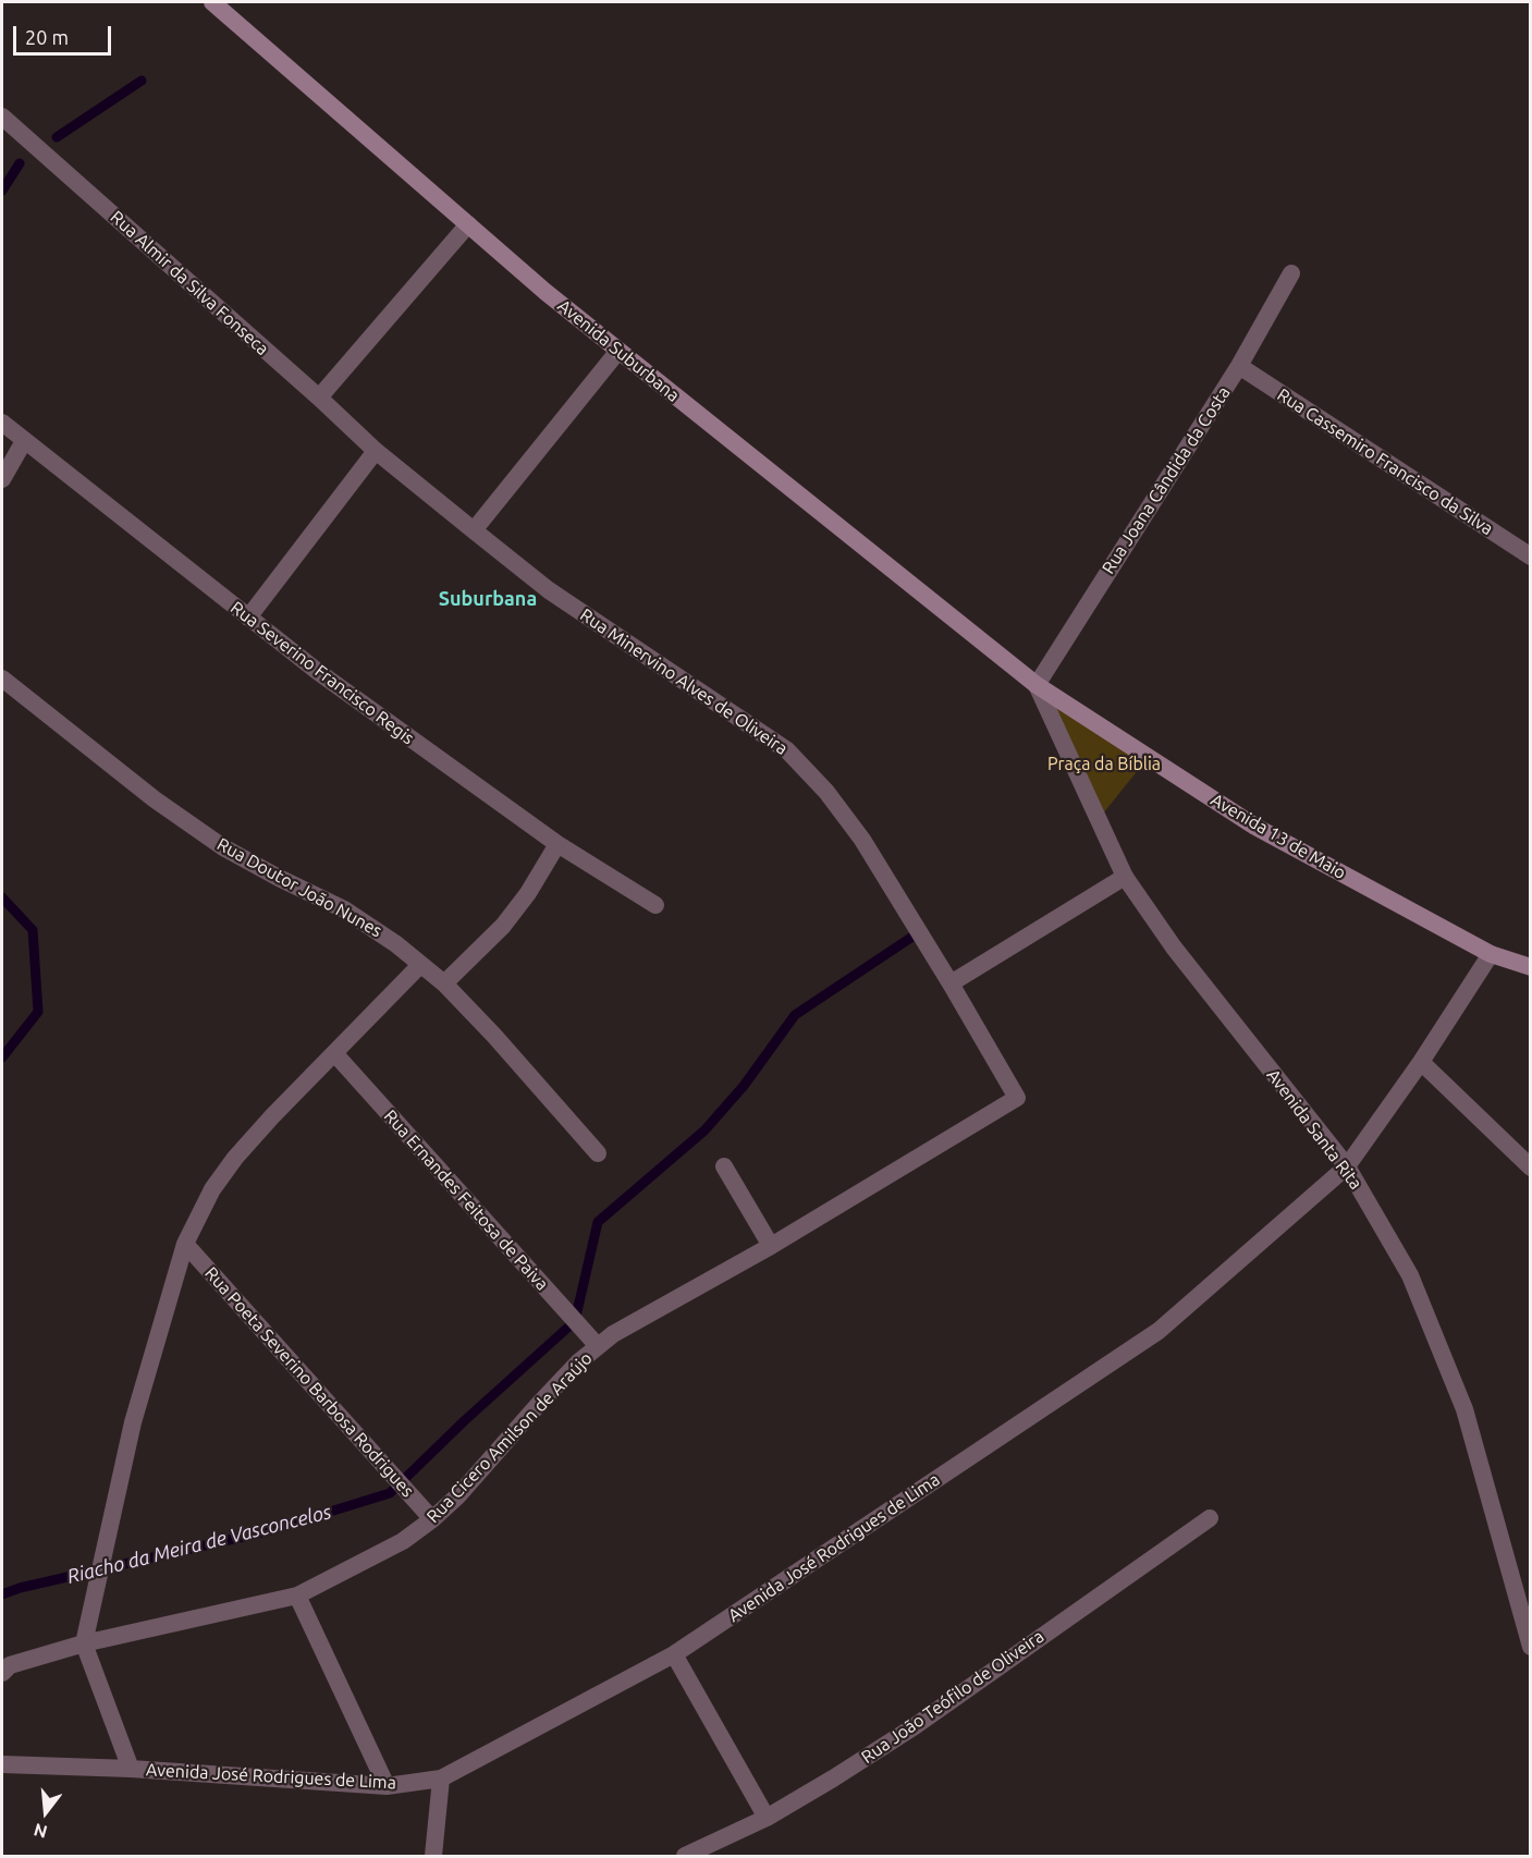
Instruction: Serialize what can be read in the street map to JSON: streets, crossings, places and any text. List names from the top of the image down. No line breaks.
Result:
{"streets":{"main road":["Avenida Suburbana","Avenida 13 de Maio"],"street":["Rua Almir da Silva Fonseca","Rua Cassemiro Francisco da Silva","Rua Joana Cândida da Costa","Rua Severino Francisco Regis","Rua Minervino Alves de Oliveira","Rua Doutor João Nunes","Avenida Santa Rita","Rua Ernandes Feitosa de Paiva","Rua Poeta Severino Barbosa Rodrigues","Rua Cicero Amilson de Araújo","Avenida José Rodrigues de Lima","Rua João Teófilo de Oliveira"]},"crossings":[["Rua Almir da Silva Fonseca","Rua Minervino Alves de Oliveira"],["Avenida Suburbana","Rua Joana Cândida da Costa"],["Avenida Suburbana","Avenida 13 de Maio"],["Avenida Suburbana","Avenida Santa Rita"],["Rua Cassemiro Francisco da Silva","Rua Joana Cândida da Costa"],["Rua Joana Cândida da Costa","Avenida 13 de Maio"],["Rua Joana Cândida da Costa","Avenida Santa Rita"],["Rua Minervino Alves de Oliveira","Rua Cicero Amilson de Araújo"],["Avenida 13 de Maio","Avenida Santa Rita"],["Avenida 13 de Maio","Avenida José Rodrigues de Lima"],["Avenida Santa Rita","Avenida José Rodrigues de Lima"],["Rua Ernandes Feitosa de Paiva","Rua Cicero Amilson de Araújo"],["Rua Poeta Severino Barbosa Rodrigues","Rua Cicero Amilson de Araújo"]],"districts":["Suburbana"],"water":["Riacho da Meira de Vasconcelos"],"parks":["Praça da Bíblia"],"scale_bar":"20 m","north":"bottom"}
